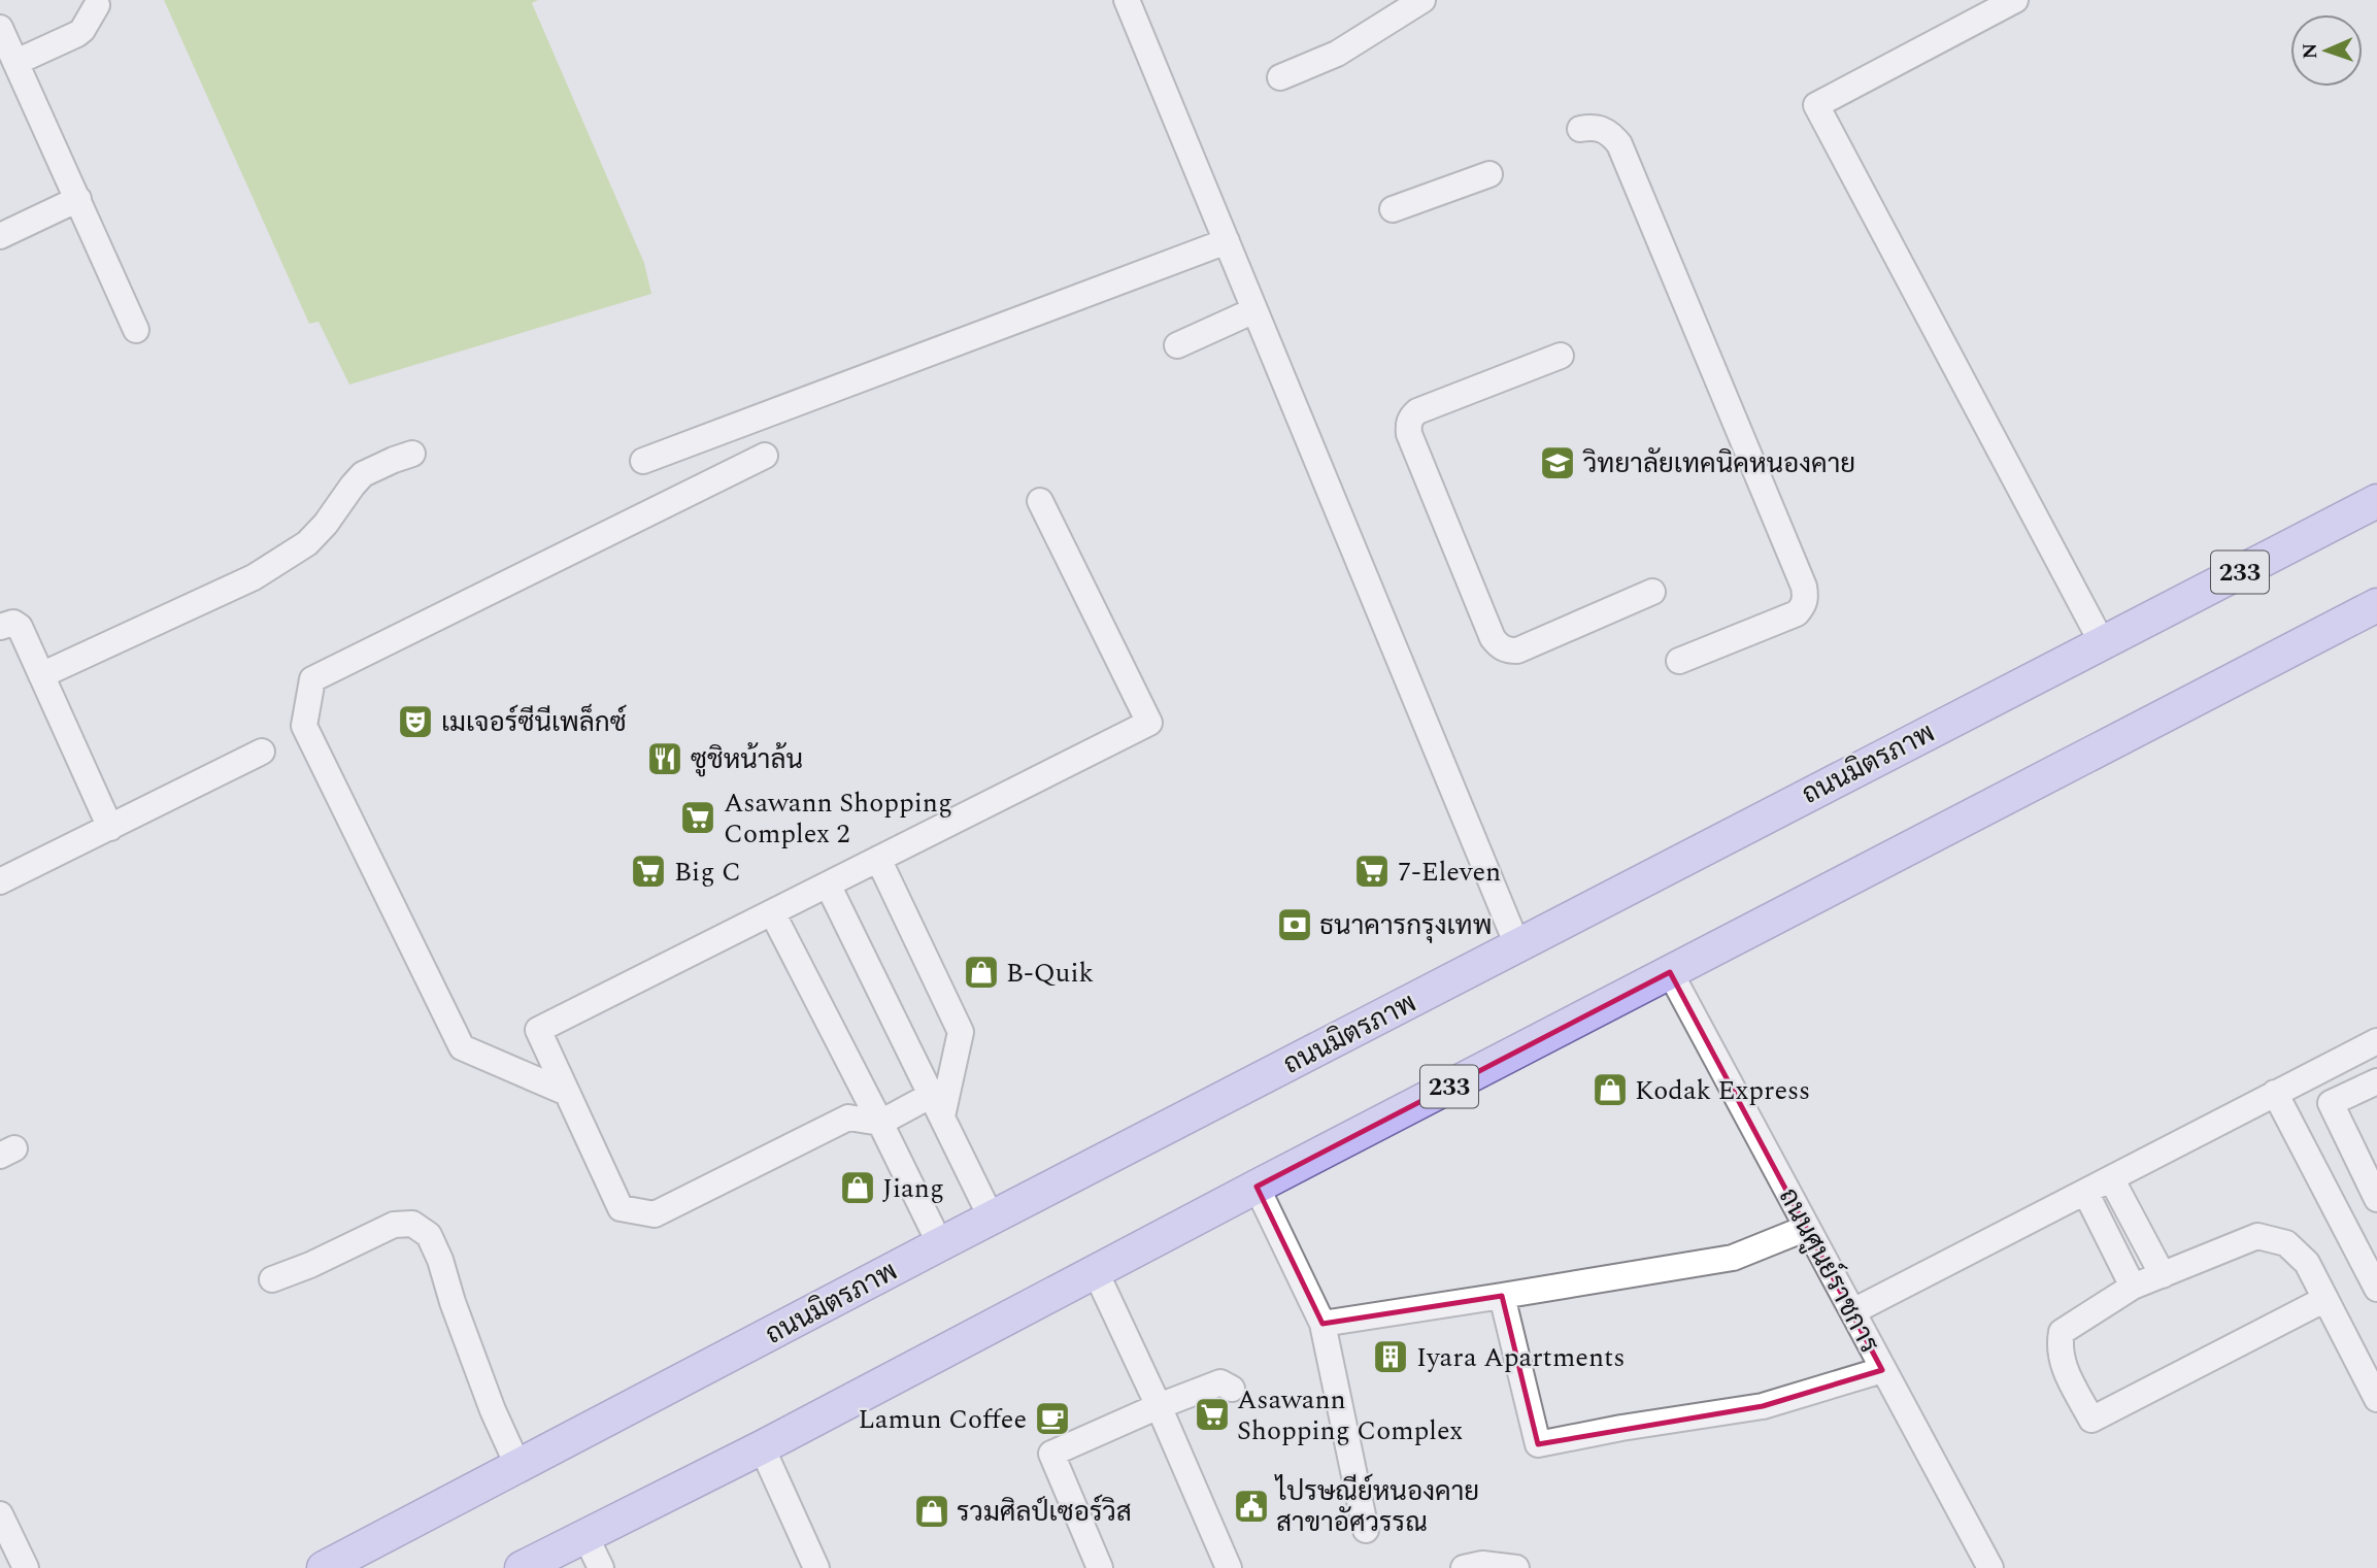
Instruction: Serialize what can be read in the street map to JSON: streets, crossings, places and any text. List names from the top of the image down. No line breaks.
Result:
{"streets":{"main road":["233","ถนนมิตรภาพ"],"street":["ถนนศูนย์ราชการ"]},"crossings":[["233","ถนนศูนย์ราชการ"]],"places":{"school or university":["วิทยาลัยเทคนิคหนองคาย"],"theatre":["เมเจอร์ซีนีเพล็กซ์"],"restaurant":["ซูชิหน้าล้น"],"supermarket":["Asawann Shopping Complex 2","Big C","7-Eleven","Asawann Shopping Complex"],"bank":["ธนาคารกรุงเทพ"],"shop":["B-Quik","Kodak Express","Jiang","รวมศิลป์เซอร์วิส"],"building":["Iyara Apartments"],"cafe":["Lamun Coffee"],"public building":["ไปรษณีย์หนองคาย สาขาอัศวรรณ"]},"north":"left"}
